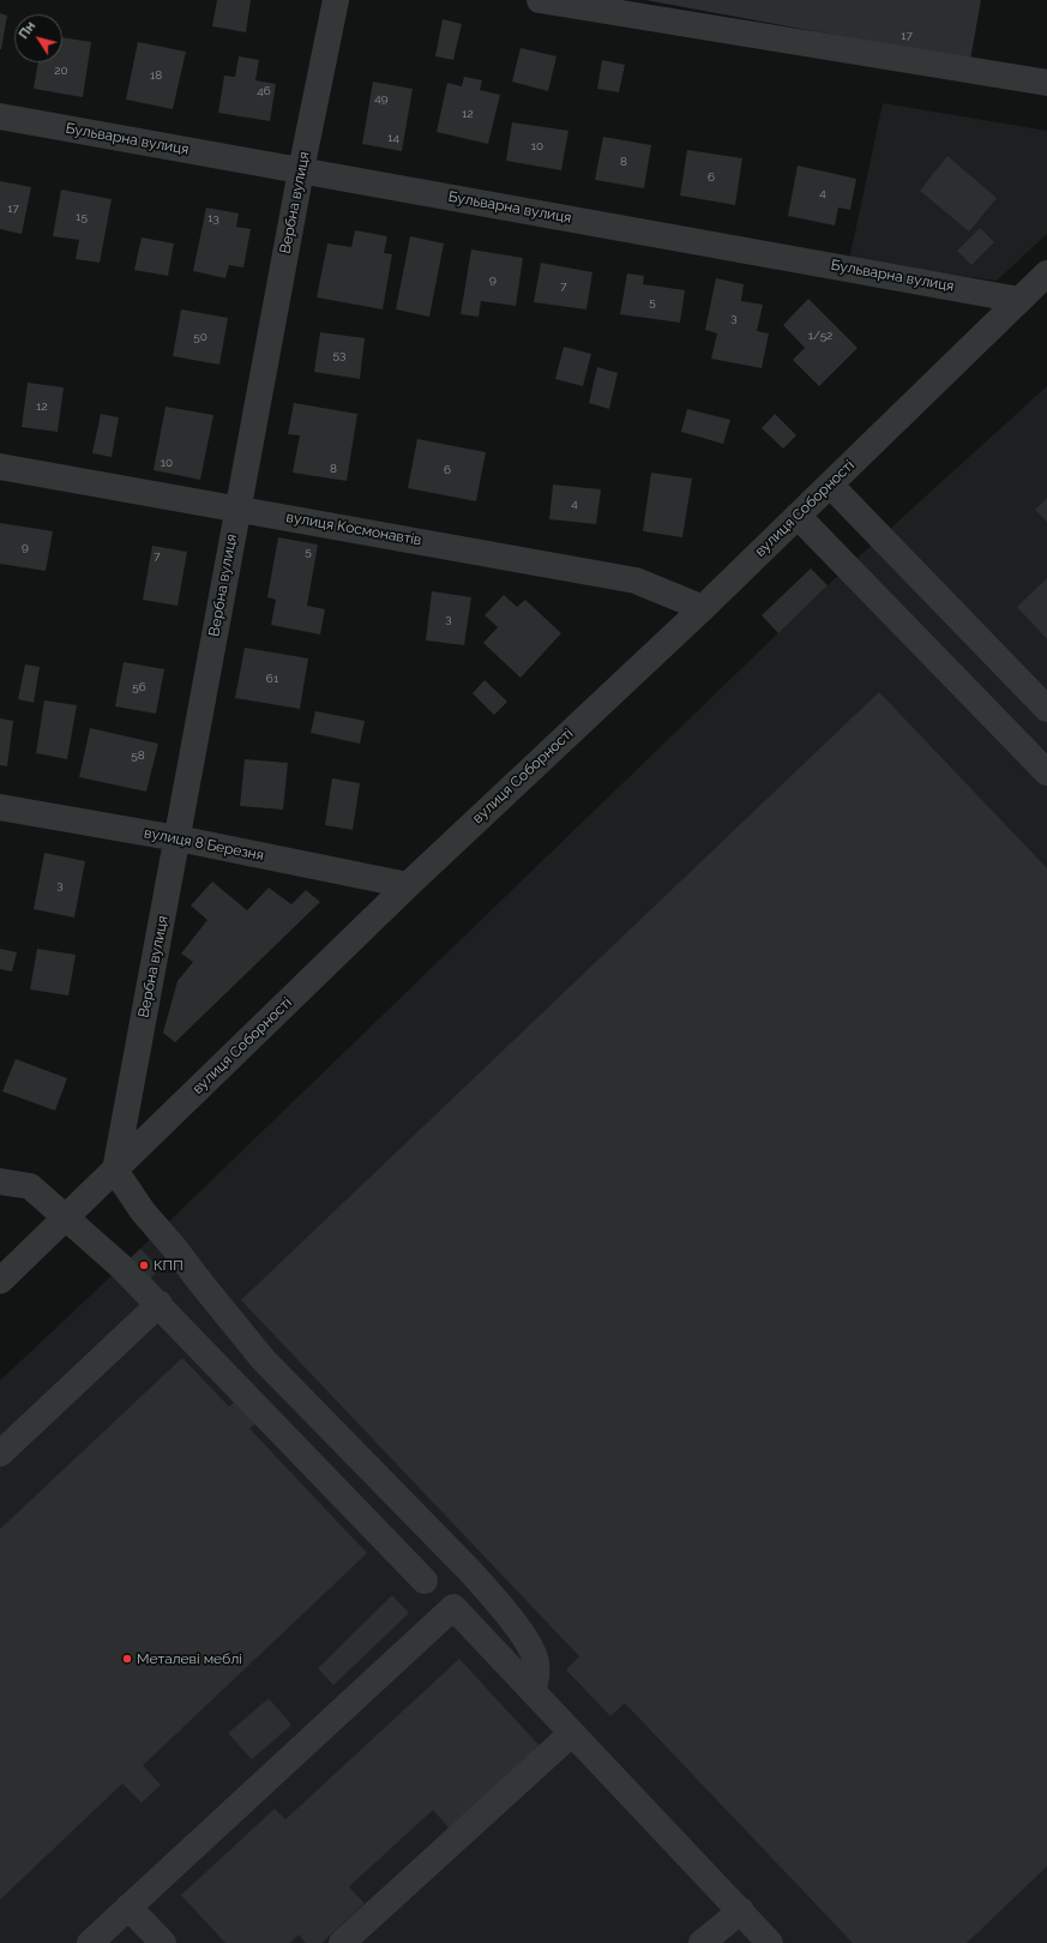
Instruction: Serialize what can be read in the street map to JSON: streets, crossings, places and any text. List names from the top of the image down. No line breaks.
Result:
{"streets":{"street":["Бульварна вулиця","Вербна вулиця","вулиця Соборності","вулиця Космонавтів","вулиця 8 Березня"]},"crossings":[["Бульварна вулиця","Вербна вулиця"],["Бульварна вулиця","вулиця Соборності"],["Вербна вулиця","вулиця Соборності"],["Вербна вулиця","вулиця Космонавтів"],["Вербна вулиця","вулиця 8 Березня"],["вулиця Соборності","вулиця Космонавтів"],["вулиця Соборності","вулиця 8 Березня"]],"places":["КПП","Металеві меблі"],"house_numbers":["17","20","18","46","49","12","14","10","8","6","4","17","15","13","9","7","5","3","1/52","50","53","12","10","8","6","4","9","5","7","3","61","56","58","3"],"north":"top left"}
